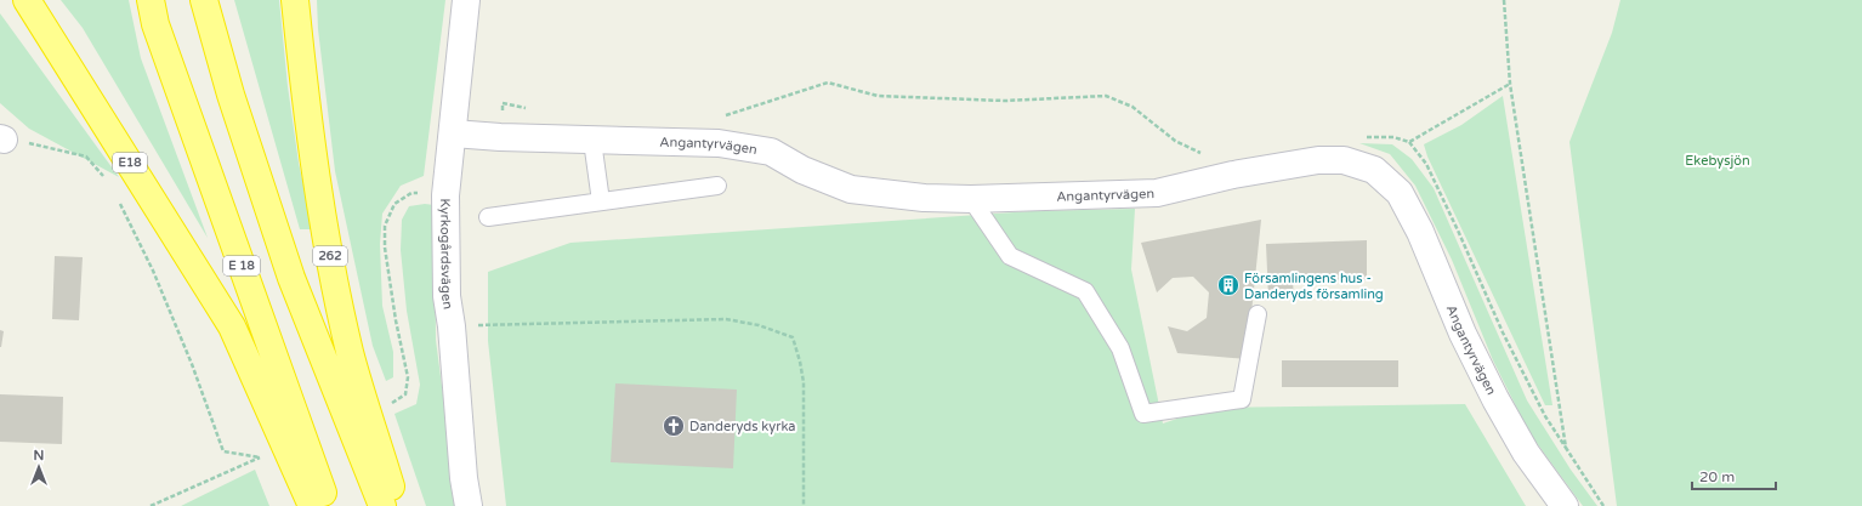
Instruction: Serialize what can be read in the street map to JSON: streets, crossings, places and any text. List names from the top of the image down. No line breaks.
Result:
{"streets":{"highway":["E18","262","E 18"],"street":["Angantyrvägen","Kyrkogårdsvägen"]},"crossings":[["Angantyrvägen","Kyrkogårdsvägen"]],"parks":["Ekebysjön"],"places":{"building":["Församlingens hus - Danderyds församling"],"church":["Danderyds kyrka"]},"scale_bar":"20 m","north":"top"}
